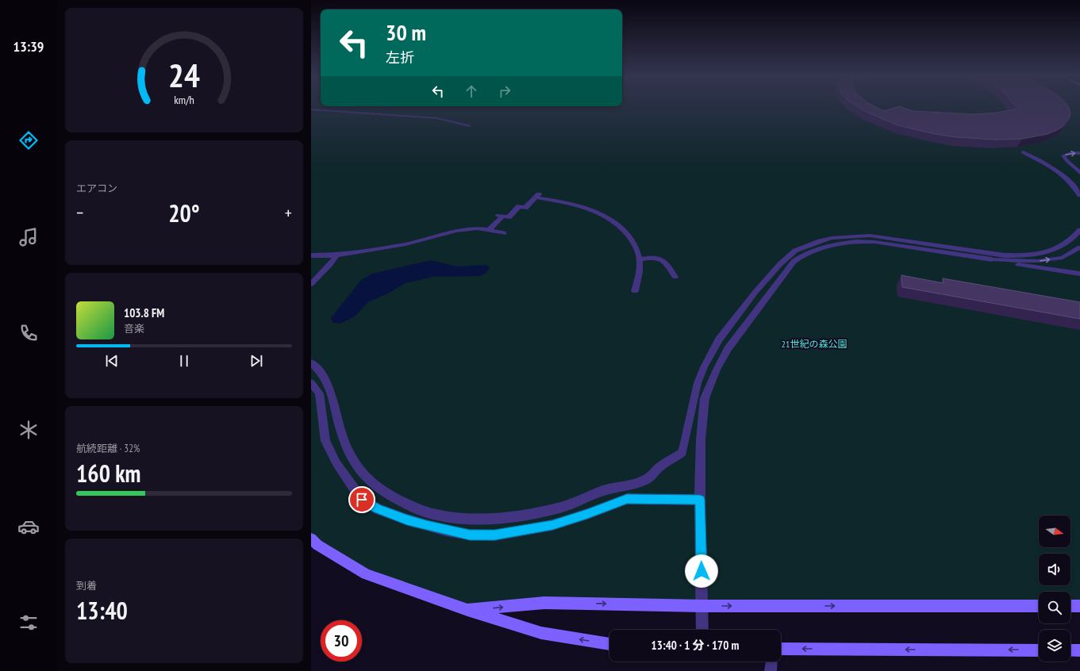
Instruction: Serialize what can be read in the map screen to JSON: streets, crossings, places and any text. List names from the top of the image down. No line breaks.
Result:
{"parks":["21世紀の森公園"],"north":"right","page":{"tabs":"13:39","turn":["30 m","左折"],"tile":["エアコン",["航続距離 · 32%","160 km"],["到着","13:40"]],"heat":["−","20°","+"],"song":["103.8 FM","音楽"],"limit":"30","trip":"13:40 · 1 分 · 170 m","gauge":["24","km/h"]}}
